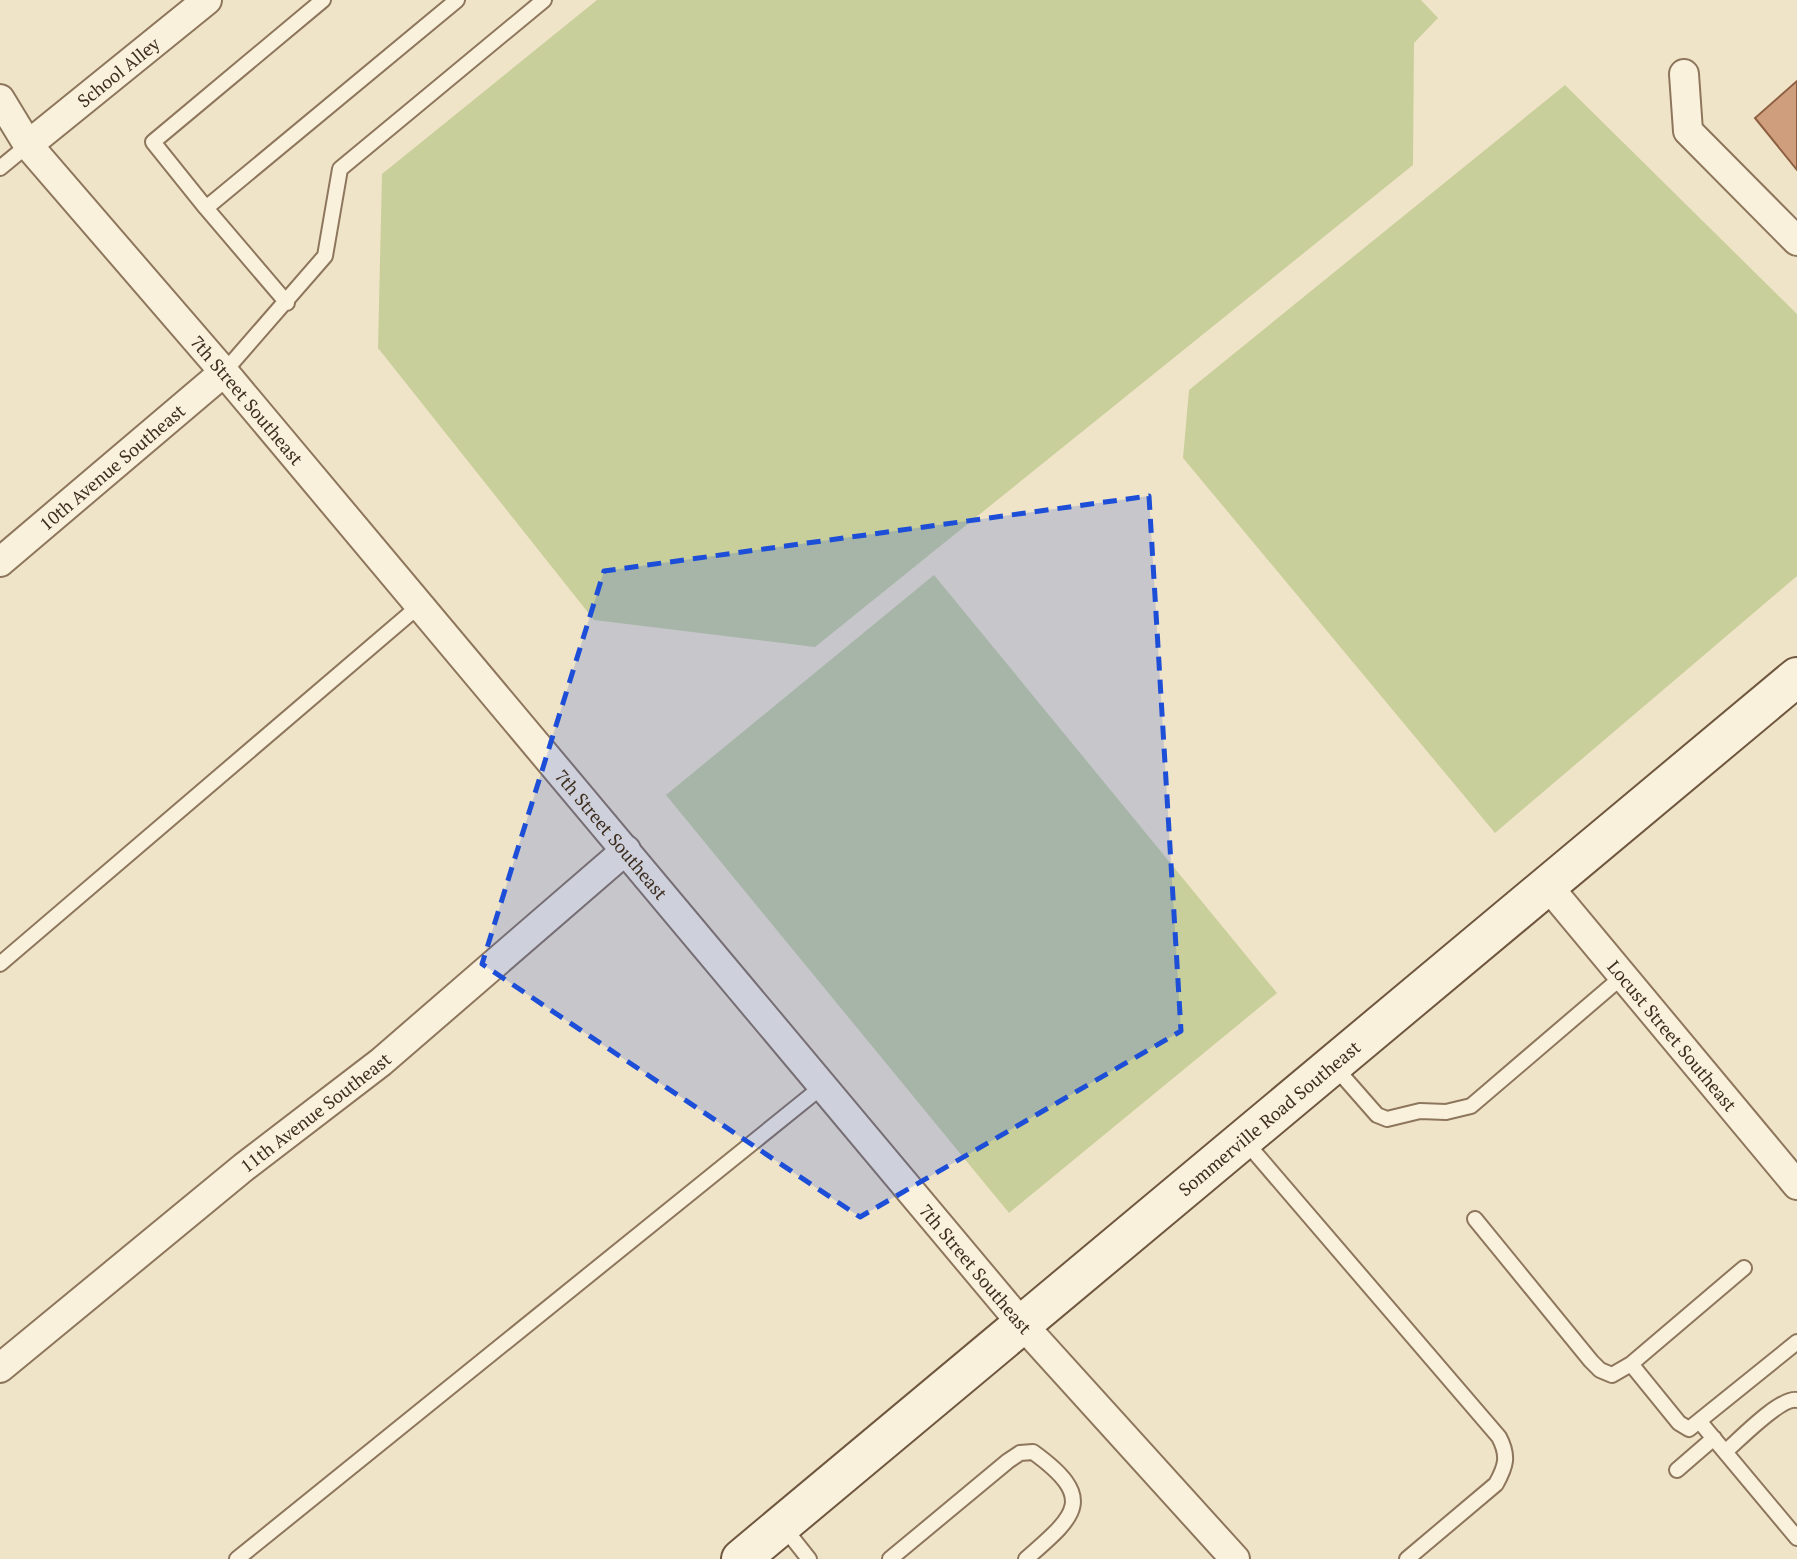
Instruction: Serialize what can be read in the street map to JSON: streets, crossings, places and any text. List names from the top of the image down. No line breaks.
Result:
{"streets":{"street":["School Alley","7th Street Southeast","10th Avenue Southeast","Locust Street Southeast","11th Avenue Southeast","Sommerville Road Southeast"]},"crossings":[["School Alley","7th Street Southeast"],["7th Street Southeast","10th Avenue Southeast"],["7th Street Southeast","11th Avenue Southeast"],["7th Street Southeast","Sommerville Road Southeast"],["Locust Street Southeast","Sommerville Road Southeast"]]}
